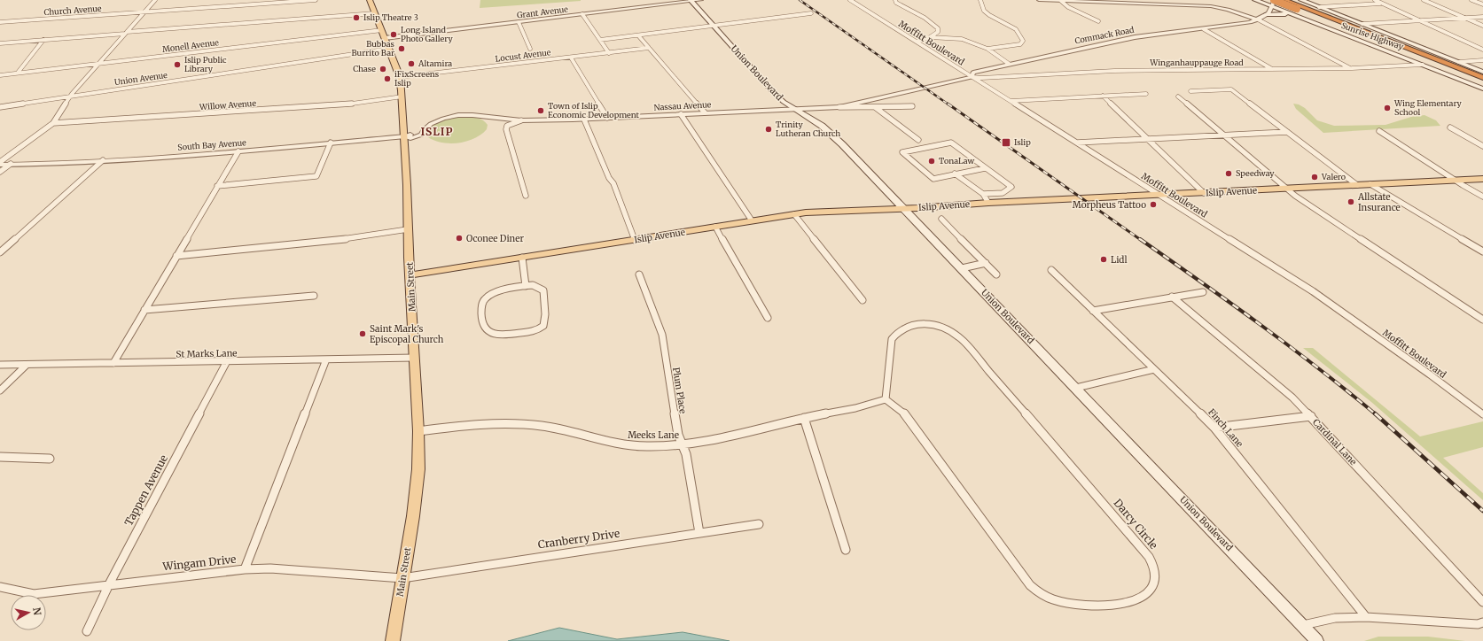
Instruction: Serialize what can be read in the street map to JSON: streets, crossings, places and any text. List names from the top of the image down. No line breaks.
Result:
{"streets":{"highway":["Sunrise Highway"],"main road":["Union Boulevard","Islip Avenue","Main Street"],"street":["Church Avenue","Grant Avenue","Commack Road","Moffitt Boulevard","Monell Avenue","Locust Avenue","Winganhauppauge Road","Union Avenue","Willow Avenue","Nassau Avenue","South Bay Avenue","St Marks Lane","Plum Place","Finch Lane","Meeks Lane","Cardinal Lane","Tappen Avenue","Darcy Circle","Cranberry Drive","Wingam Drive"]},"crossings":[["Grant Avenue","Union Boulevard"],["Grant Avenue","Main Street"],["Commack Road","Sunrise Highway"],["Commack Road","Moffitt Boulevard"],["Commack Road","Winganhauppauge Road"],["Commack Road","Nassau Avenue"],["Sunrise Highway","Winganhauppauge Road"],["Moffitt Boulevard","Winganhauppauge Road"],["Moffitt Boulevard","Islip Avenue"],["Monell Avenue","Main Street"],["Locust Avenue","Main Street"],["Union Boulevard","Nassau Avenue"],["Union Boulevard","Islip Avenue"],["Union Avenue","Main Street"],["Willow Avenue","Main Street"],["Nassau Avenue","South Bay Avenue"],["Nassau Avenue","Main Street"],["South Bay Avenue","Main Street"],["Islip Avenue","Main Street"],["Main Street","St Marks Lane"],["Main Street","Meeks Lane"],["Main Street","Cranberry Drive"],["Main Street","Wingam Drive"],["St Marks Lane","Tappen Avenue"],["Plum Place","Meeks Lane"],["Plum Place","Cranberry Drive"],["Meeks Lane","Darcy Circle"],["Tappen Avenue","Wingam Drive"],["Cranberry Drive","Wingam Drive"]],"districts":["ISLIP"],"places":{"other":["Islip Theatre 3","Long Island Photo Gallery","Bubbas Burrito Bar","Altamira","Islip Public Library","Chase","iFixScreens Islip","Wing Elementary School","Town of Islip Economic Development","Trinity Lutheran Church","TonaLaw","Speedway","Valero","Allstate Insurance","Morpheus Tattoo","Oconee Diner","Lidl","Saint Mark's Episcopal Church"],"transit":["Islip"]},"north":"right"}
